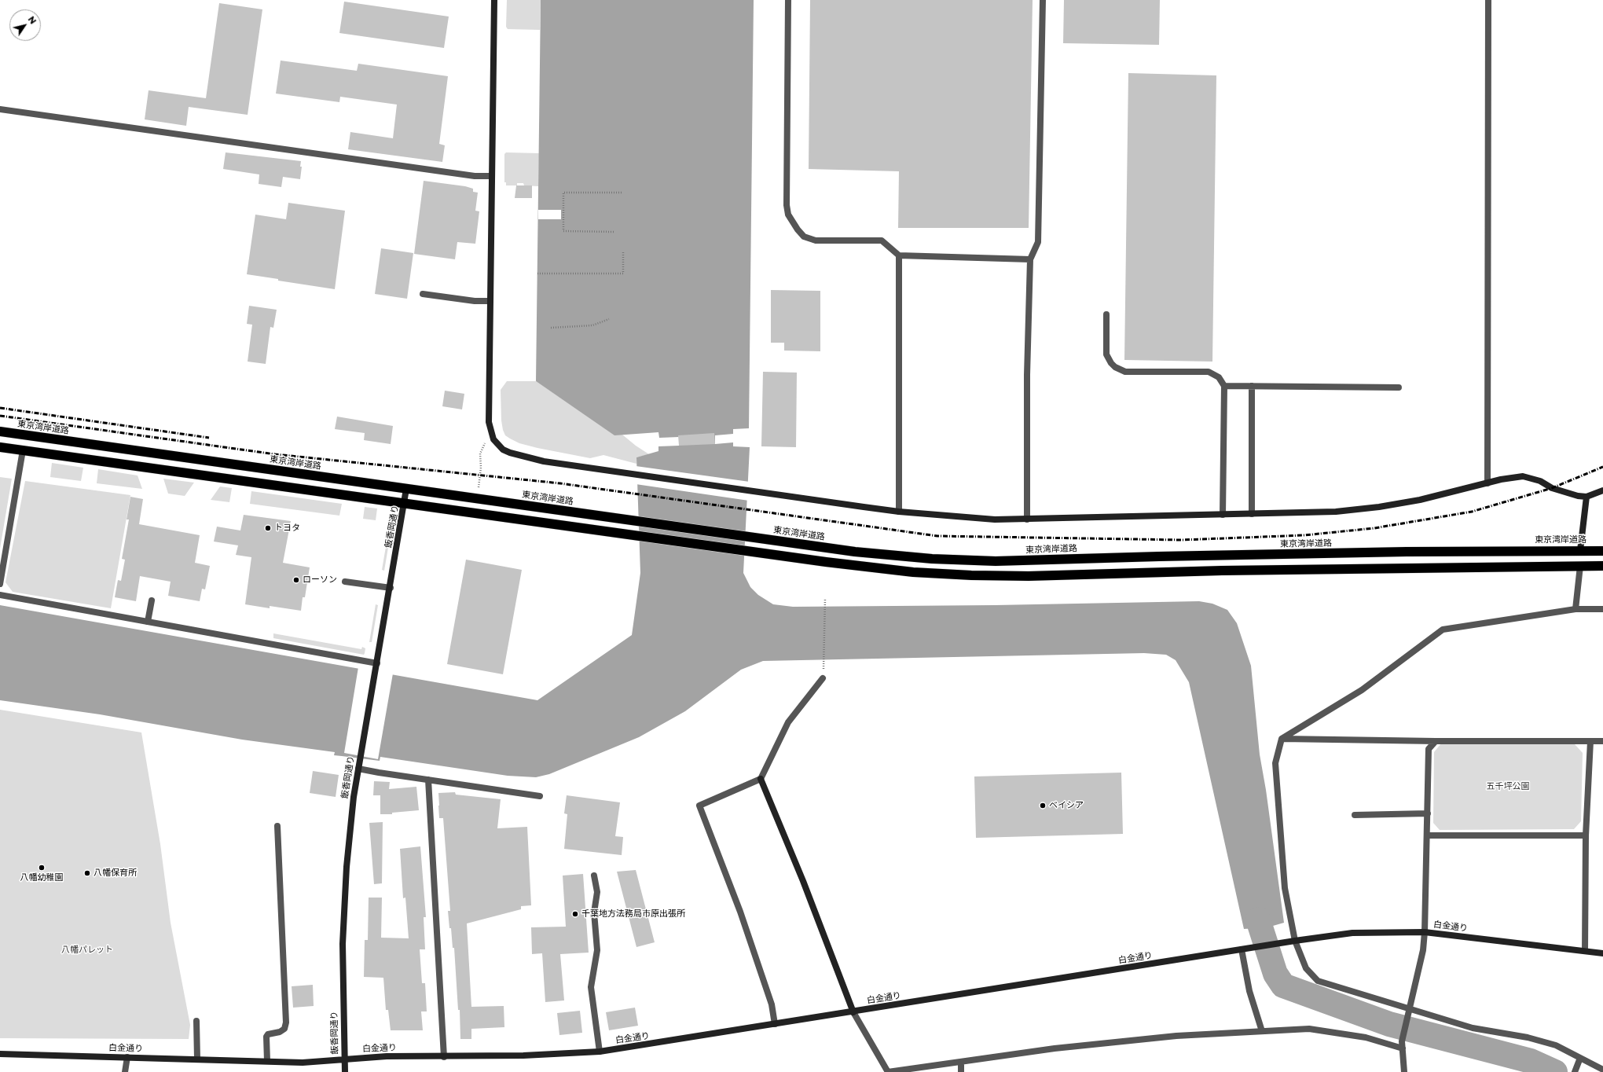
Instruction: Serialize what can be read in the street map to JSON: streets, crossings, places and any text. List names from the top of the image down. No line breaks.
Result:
{"streets":{"highway":["東京湾岸道路"],"street":["飯香岡通り","白金通り"]},"crossings":[["東京湾岸道路","飯香岡通り"],["飯香岡通り","白金通り"]],"parks":["五千坪公園","八幡パレット"],"places":["トヨタ","ローソン","ベイシア","八幡幼稚園","八幡保育所","千葉地方法務局市原出張所"],"north":"top right"}
